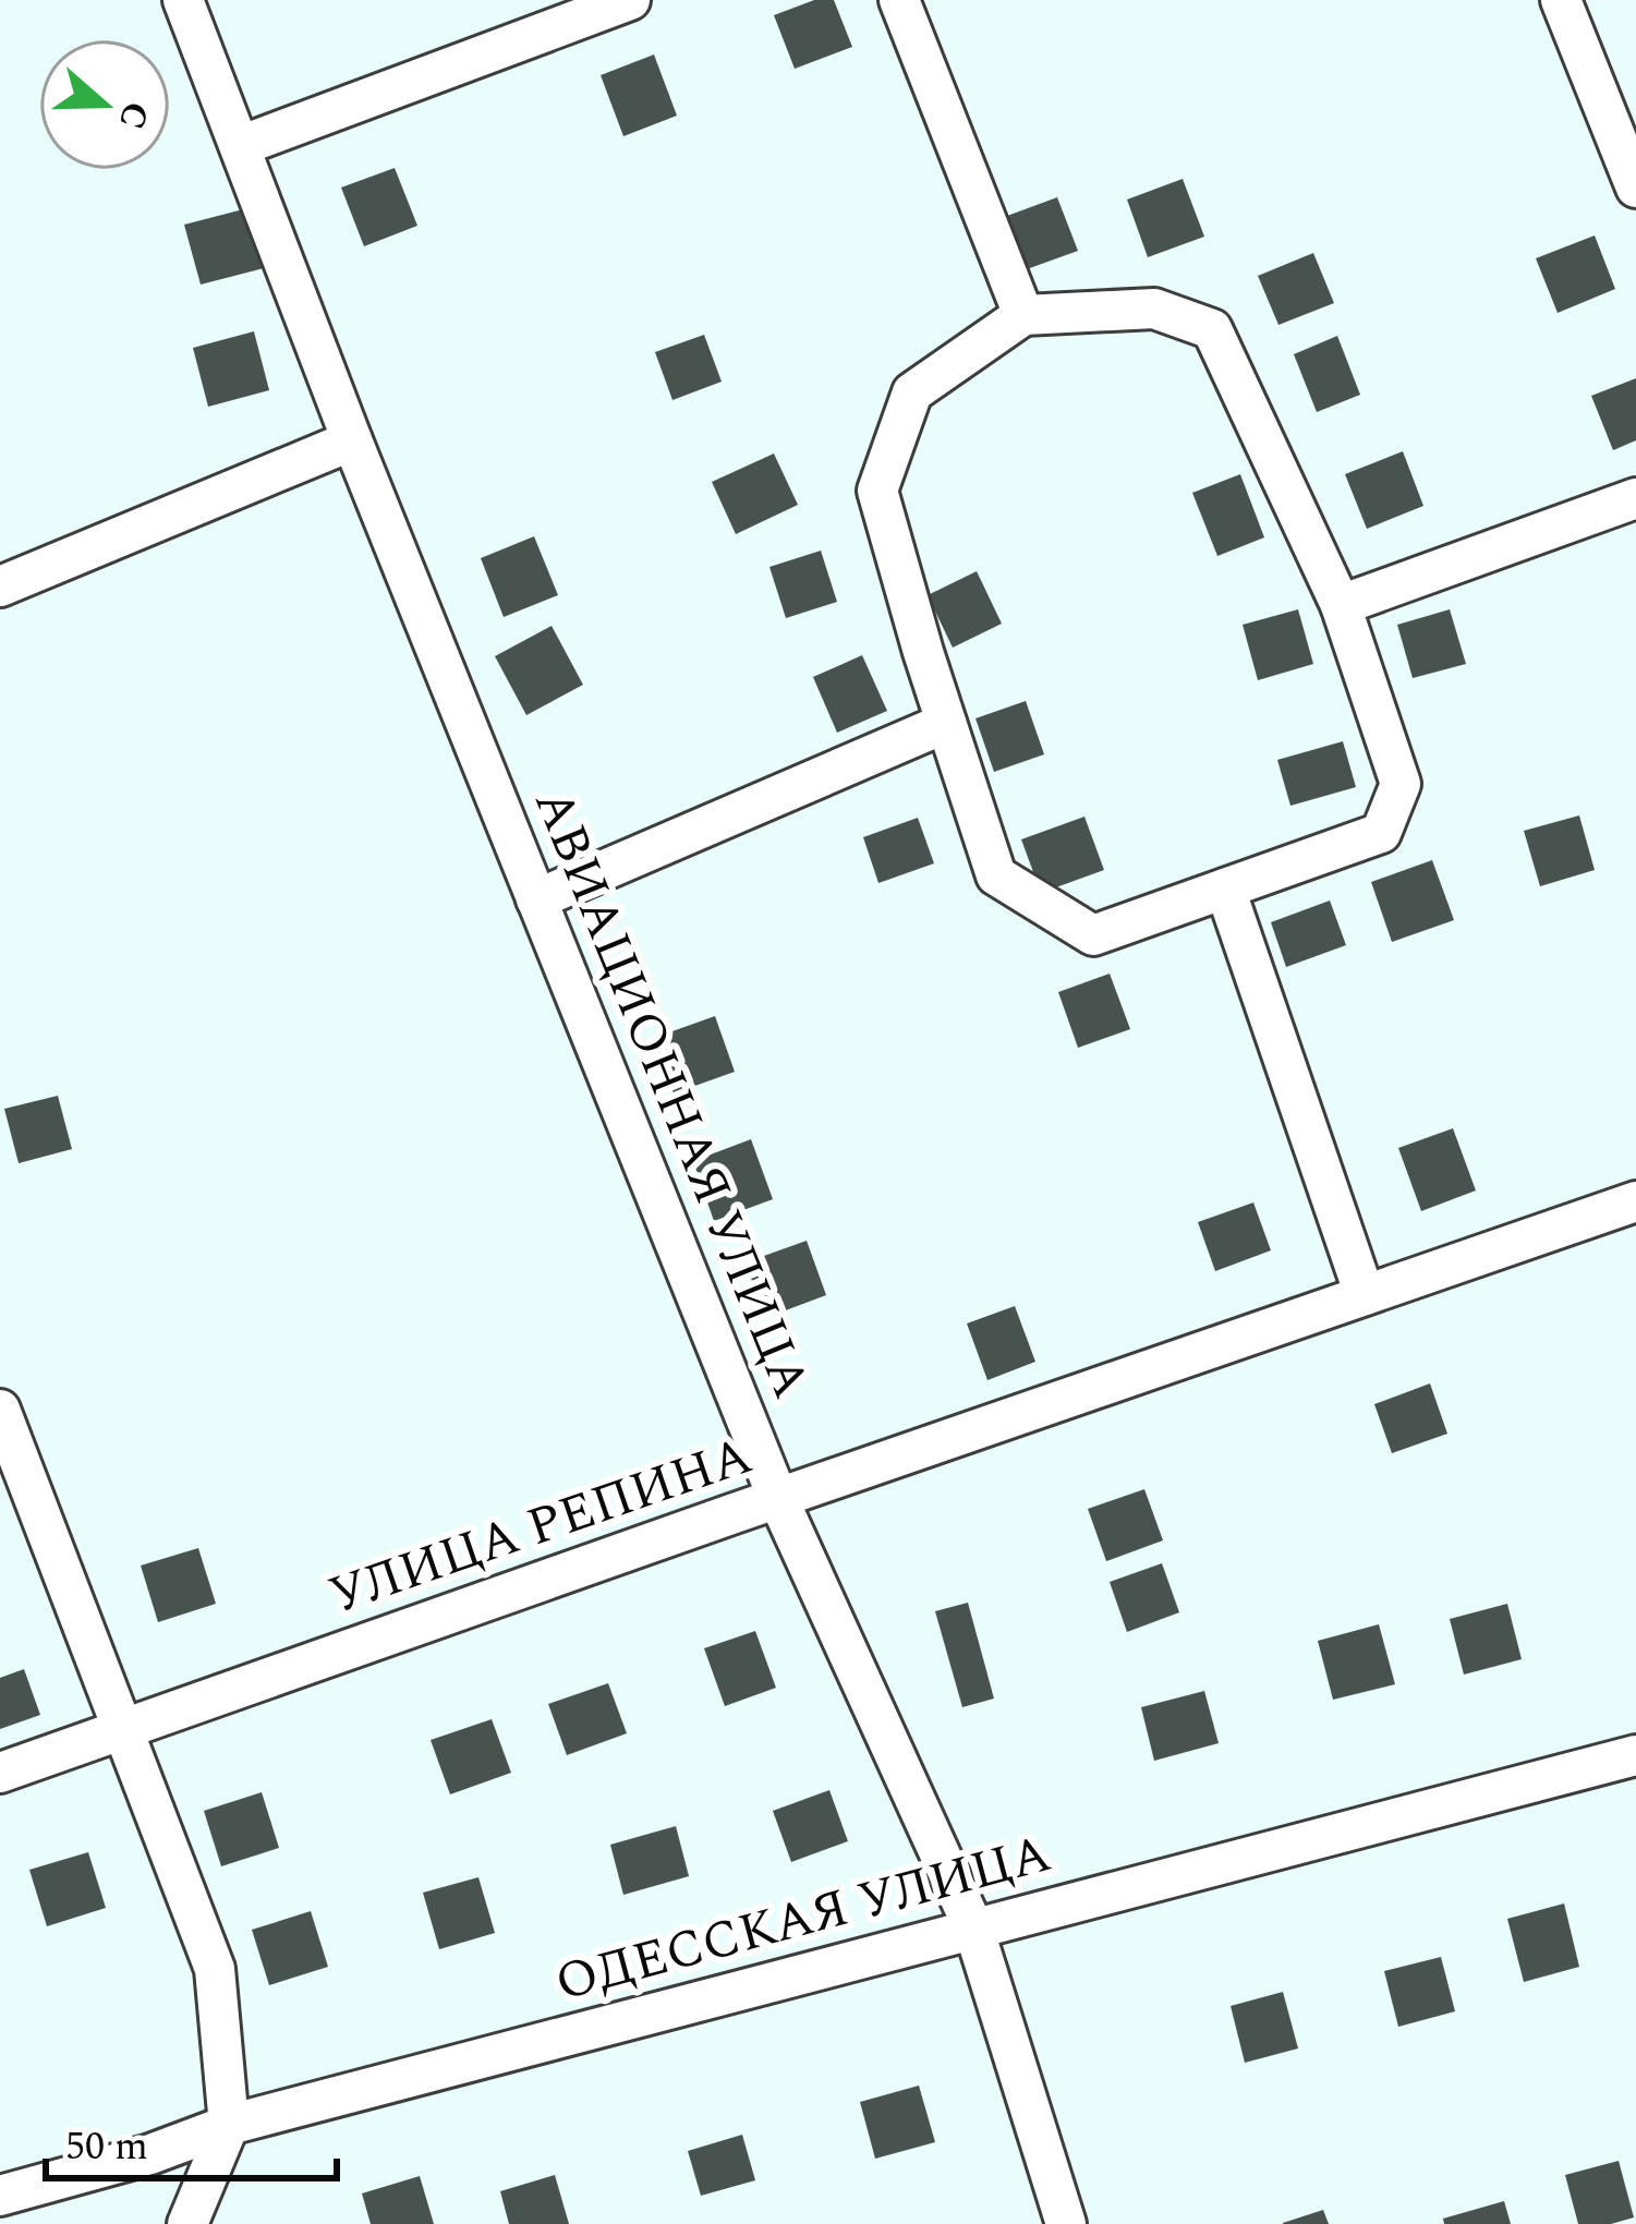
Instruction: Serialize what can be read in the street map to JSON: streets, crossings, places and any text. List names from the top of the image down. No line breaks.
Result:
{"streets":{"street":["АВИАЦИОННАЯ УЛИЦА","УЛИЦА РЕПИНА","ОДЕССКАЯ УЛИЦА"]},"crossings":[["АВИАЦИОННАЯ УЛИЦА","УЛИЦА РЕПИНА"],["АВИАЦИОННАЯ УЛИЦА","ОДЕССКАЯ УЛИЦА"]],"scale_bar":"50 m","north":"right"}
